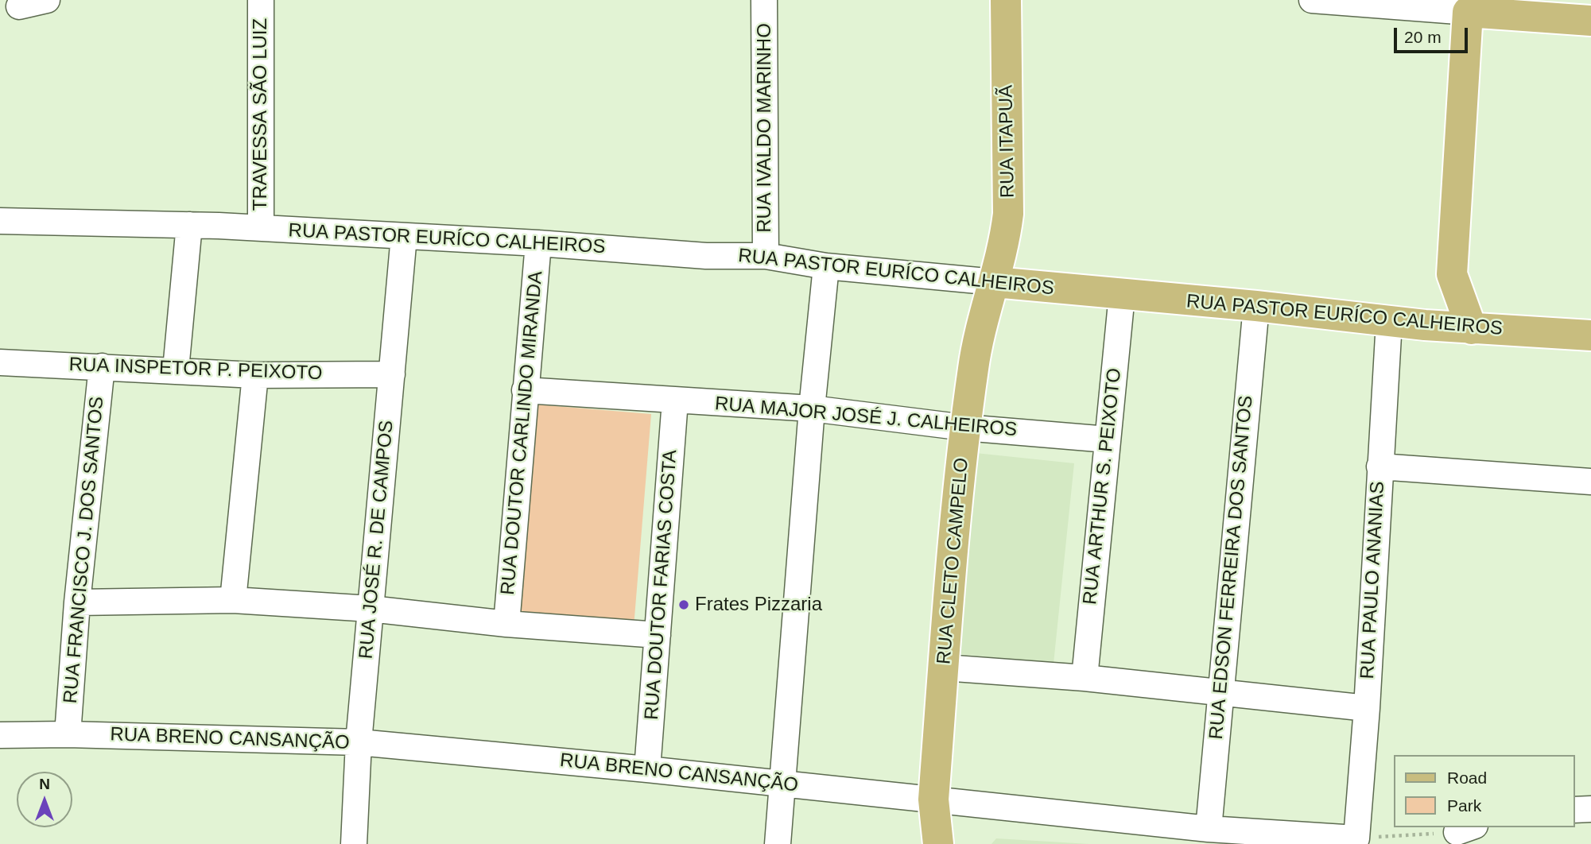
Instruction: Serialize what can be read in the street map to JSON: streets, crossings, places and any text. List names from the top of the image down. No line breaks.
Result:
{"streets":{"main road":["RUA ITAPUÃ","RUA PASTOR EURÍCO CALHEIROS","RUA CLETO CAMPELO"],"street":["TRAVESSA SÃO LUIZ","RUA IVALDO MARINHO","RUA INSPETOR P. PEIXOTO","RUA MAJOR JOSÉ J. CALHEIROS","RUA DOUTOR CARLINDO MIRANDA","RUA ARTHUR S. PEIXOTO","RUA JOSÉ R. DE CAMPOS","RUA FRANCISCO J. DOS SANTOS","RUA EDSON FERREIRA DOS SANTOS","RUA PAULO ANANIAS","RUA DOUTOR FARIAS COSTA","RUA BRENO CANSANÇÃO"]},"crossings":[["TRAVESSA SÃO LUIZ","RUA PASTOR EURÍCO CALHEIROS"],["RUA IVALDO MARINHO","RUA PASTOR EURÍCO CALHEIROS"],["RUA ITAPUÃ","RUA PASTOR EURÍCO CALHEIROS"],["RUA ITAPUÃ","RUA CLETO CAMPELO"],["RUA PASTOR EURÍCO CALHEIROS","RUA DOUTOR CARLINDO MIRANDA"],["RUA PASTOR EURÍCO CALHEIROS","RUA ARTHUR S. PEIXOTO"],["RUA PASTOR EURÍCO CALHEIROS","RUA JOSÉ R. DE CAMPOS"],["RUA PASTOR EURÍCO CALHEIROS","RUA CLETO CAMPELO"],["RUA PASTOR EURÍCO CALHEIROS","RUA EDSON FERREIRA DOS SANTOS"],["RUA PASTOR EURÍCO CALHEIROS","RUA PAULO ANANIAS"],["RUA INSPETOR P. PEIXOTO","RUA JOSÉ R. DE CAMPOS"],["RUA INSPETOR P. PEIXOTO","RUA FRANCISCO J. DOS SANTOS"],["RUA MAJOR JOSÉ J. CALHEIROS","RUA DOUTOR CARLINDO MIRANDA"],["RUA MAJOR JOSÉ J. CALHEIROS","RUA ARTHUR S. PEIXOTO"],["RUA MAJOR JOSÉ J. CALHEIROS","RUA CLETO CAMPELO"],["RUA MAJOR JOSÉ J. CALHEIROS","RUA DOUTOR FARIAS COSTA"],["RUA JOSÉ R. DE CAMPOS","RUA BRENO CANSANÇÃO"],["RUA FRANCISCO J. DOS SANTOS","RUA BRENO CANSANÇÃO"],["RUA CLETO CAMPELO","RUA BRENO CANSANÇÃO"],["RUA EDSON FERREIRA DOS SANTOS","RUA BRENO CANSANÇÃO"],["RUA PAULO ANANIAS","RUA BRENO CANSANÇÃO"],["RUA DOUTOR FARIAS COSTA","RUA BRENO CANSANÇÃO"]],"places":["Frates Pizzaria"],"legend":["Road","Park"],"scale_bar":"20 m","north":"top"}
